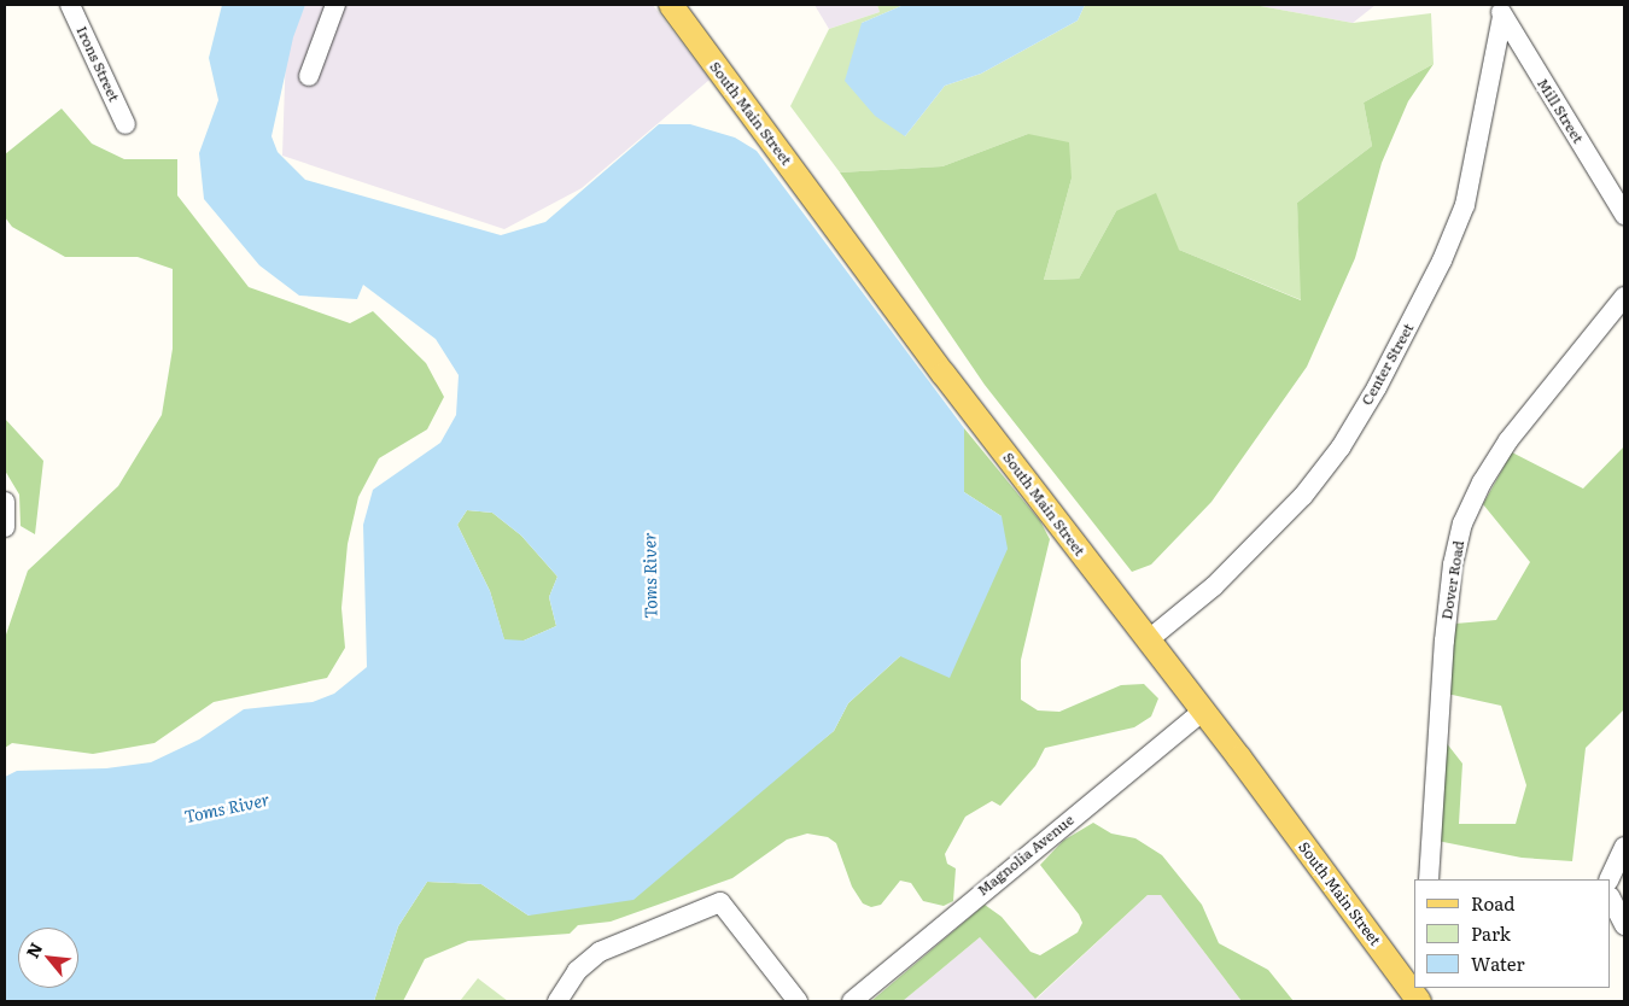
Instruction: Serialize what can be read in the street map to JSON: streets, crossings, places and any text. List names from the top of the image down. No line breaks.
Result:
{"streets":{"main road":["South Main Street"],"street":["Irons Street","Mill Street","Center Street","Dover Road","Magnolia Avenue"]},"crossings":[["Mill Street","Center Street"],["South Main Street","Center Street"],["South Main Street","Magnolia Avenue"]],"water":["Toms River"],"legend":["Road","Park","Water"],"north":"top left"}
